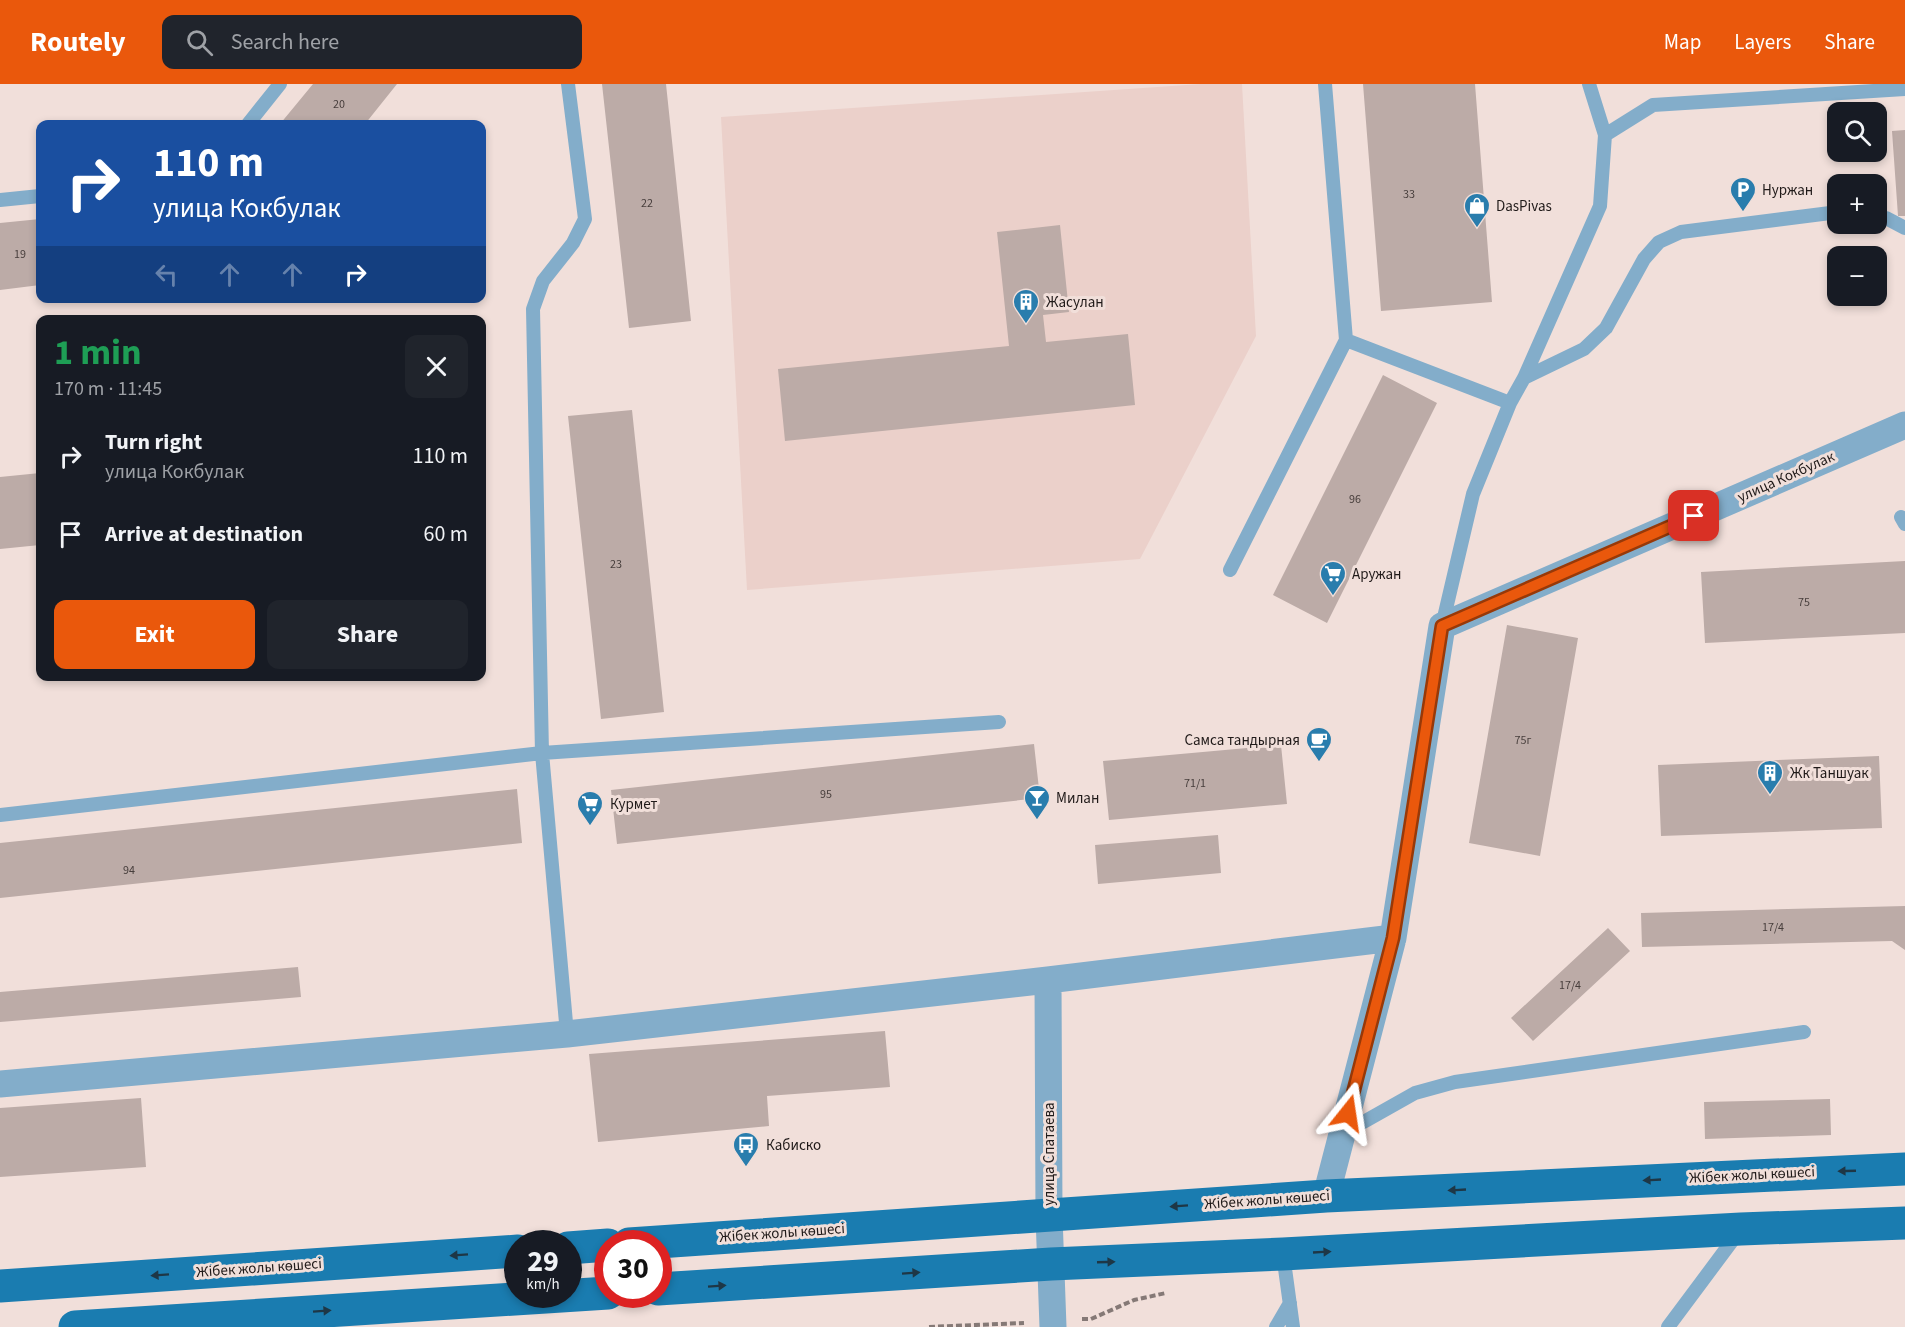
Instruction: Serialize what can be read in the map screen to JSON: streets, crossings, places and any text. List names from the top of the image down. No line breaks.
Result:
{"streets":{"main road":["Жібек жолы көшесі"],"street":["улица Кокбулак","улица Спатаева"]},"crossings":[["улица Спатаева","Жібек жолы көшесі"]],"places":{"parking":["Нуржан"],"shop":["DasPivas"],"building":["Жасулан","Жк Таншуак"],"supermarket":["Аружан","Курмет"],"cafe":["Самса тандырная"],"bar":["Милан"],"bus stop":["Кабиско"]},"house_numbers":["20","33","22","19","96","23","75","75г","71/1","95","94","17/4","17/4"],"page":{"header":"Routely","search":"Search here","nav":["Map","Layers","Share"],"map_buttons":["+","−"],"turn":["110 m","улица Кокбулак"],"heading":["1 min","170 m · 11:45"],"list":[{"name":"Turn right","note":"улица Кокбулак","value":"110 m"},{"name":"Arrive at destination","value":"60 m"}],"buttons":["Exit","Share"],"speed":"29 km/h","limit":"30"}}
